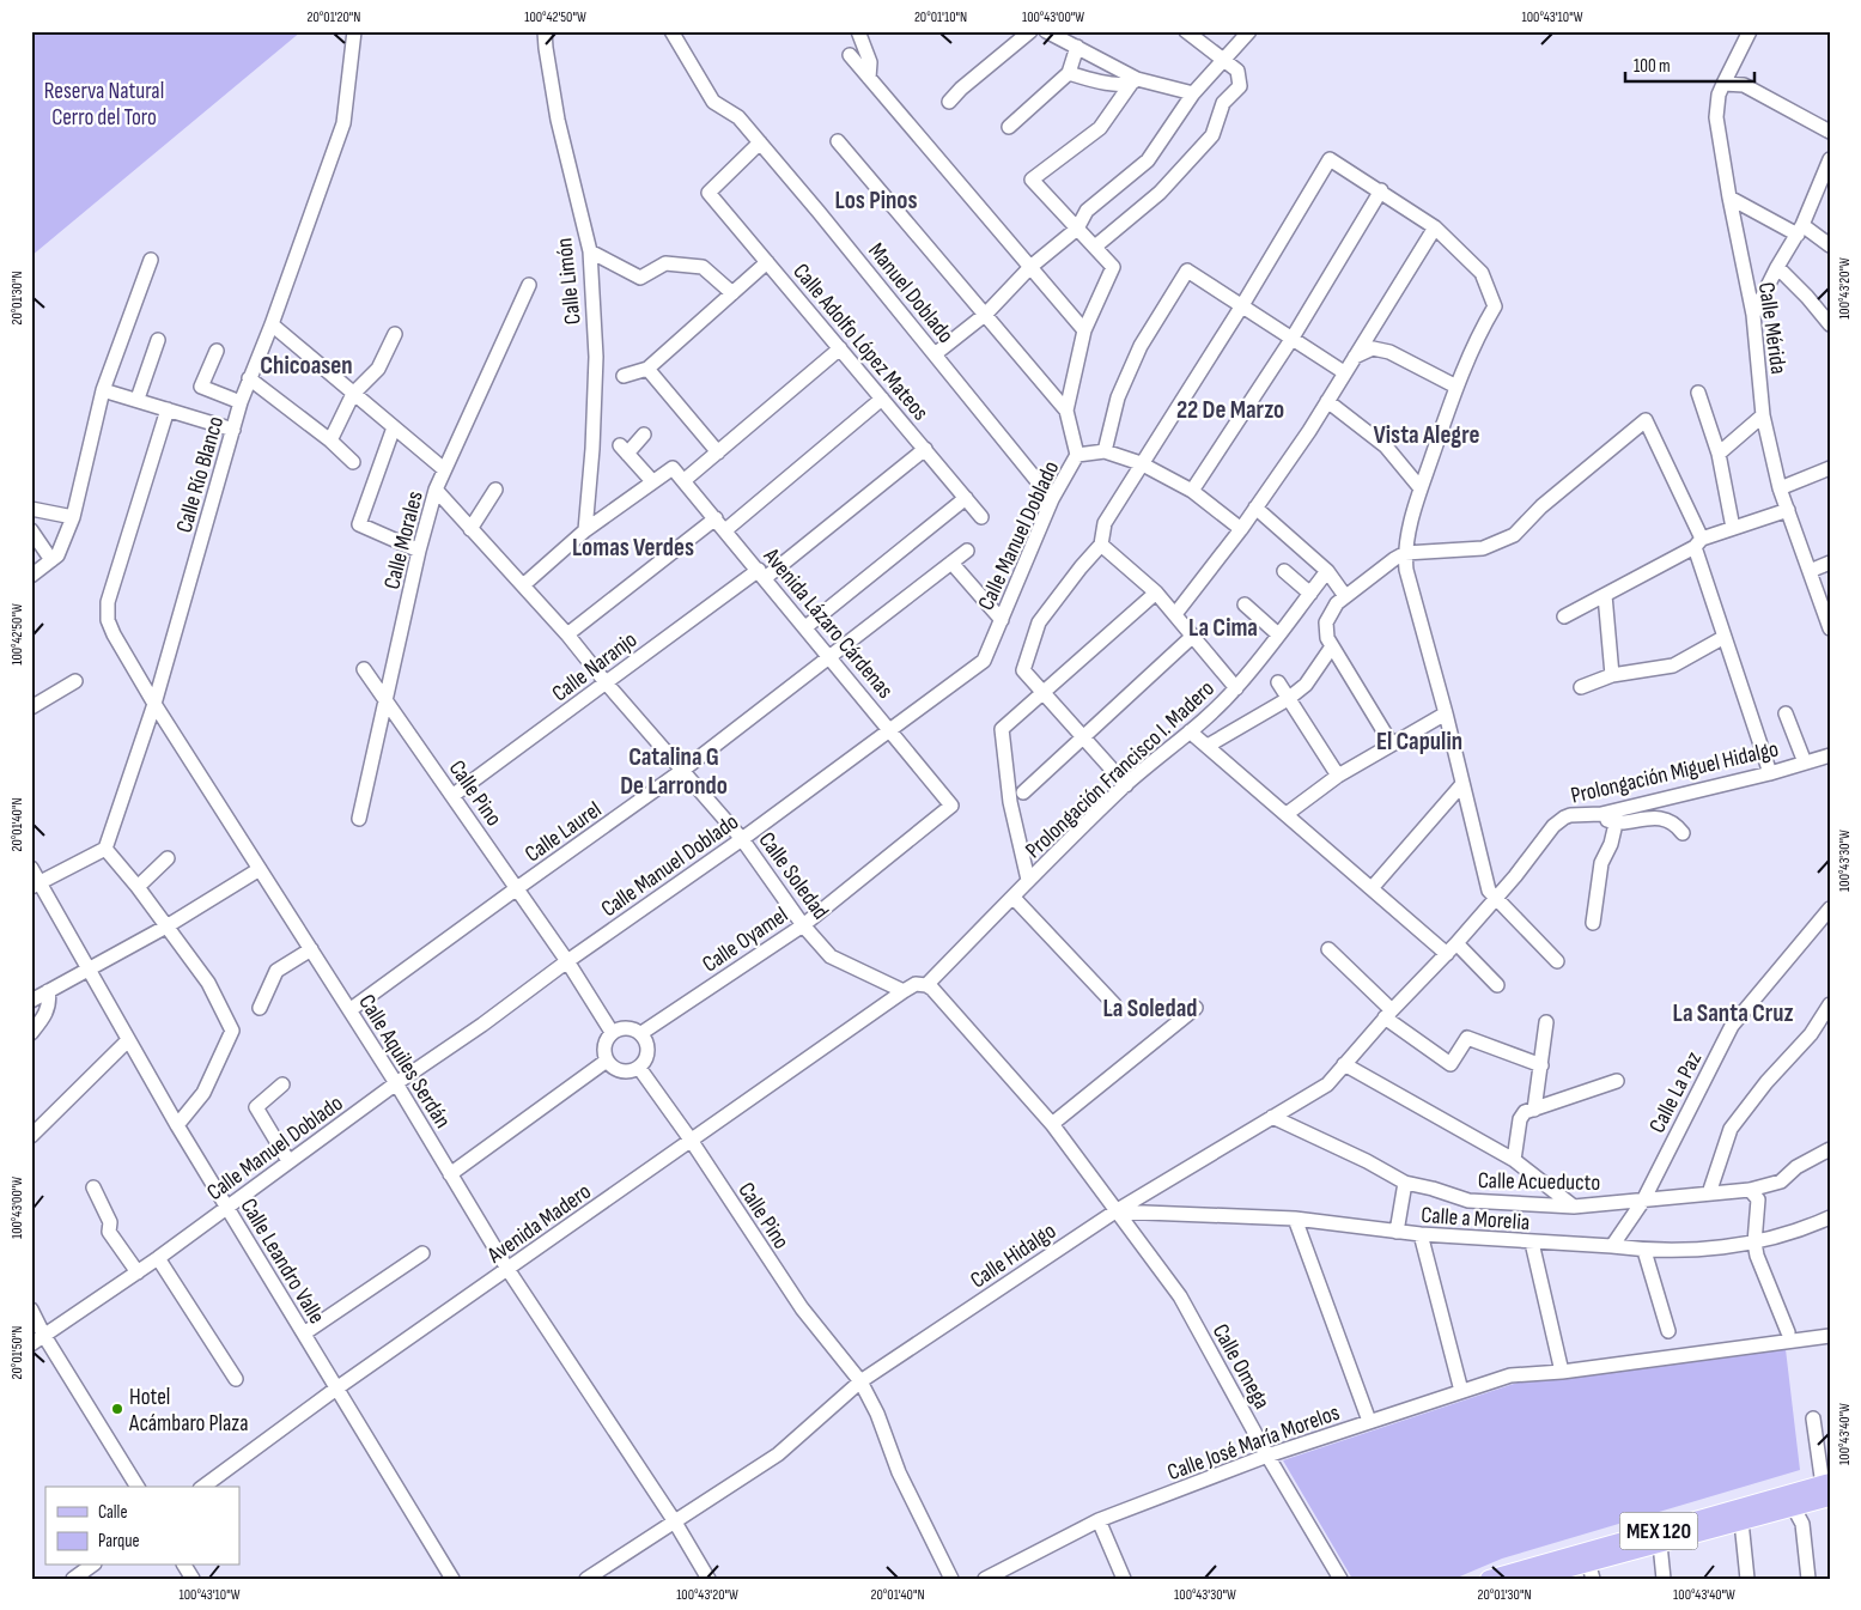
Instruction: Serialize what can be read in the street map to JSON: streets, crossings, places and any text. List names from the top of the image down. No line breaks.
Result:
{"streets":{"main road":["MEX 120"],"street":["Calle Limón","Manuel Doblado","Calle Mérida","Calle Adolfo López Mateos","Calle Río Blanco","Calle Manuel Doblado","Calle Morales","Avenida Lázaro Cárdenas","Calle Naranjo","Prolongación Francisco I. Madero","Prolongación Miguel Hidalgo","Calle Pino","Calle Laurel","Calle Soledad","Calle Oyamel","Calle Aquiles Serdán","Calle La Paz","Calle Acueducto","Calle a Morelia","Avenida Madero","Calle Hidalgo","Calle Leandro Valle","Calle Omega","Calle José María Morelos"]},"crossings":[["Manuel Doblado","Calle Adolfo López Mateos"],["Manuel Doblado","Calle Manuel Doblado"],["Calle Adolfo López Mateos","Calle Naranjo"],["Calle Río Blanco","Calle Aquiles Serdán"],["Calle Manuel Doblado","Avenida Lázaro Cárdenas"],["Calle Manuel Doblado","Calle Pino"],["Calle Manuel Doblado","Calle Soledad"],["Calle Manuel Doblado","Calle Aquiles Serdán"],["Calle Manuel Doblado","Calle Leandro Valle"],["Calle Morales","Calle Pino"],["Calle Morales","Calle Soledad"],["Avenida Lázaro Cárdenas","Calle Naranjo"],["Avenida Lázaro Cárdenas","Calle Laurel"],["Avenida Lázaro Cárdenas","Calle Oyamel"],["Calle Naranjo","Calle Pino"],["Calle Naranjo","Calle Soledad"],["Prolongación Miguel Hidalgo","Calle Hidalgo"],["Calle Pino","Calle Laurel"],["Calle Pino","Calle Oyamel"],["Calle Pino","Avenida Madero"],["Calle Pino","Calle Hidalgo"],["Calle Laurel","Calle Soledad"],["Calle Laurel","Calle Aquiles Serdán"],["Calle Soledad","Calle Oyamel"],["Calle Soledad","Avenida Madero"],["Calle Aquiles Serdán","Avenida Madero"],["Calle Aquiles Serdán","Calle Hidalgo"],["Calle La Paz","Calle Acueducto"],["Calle La Paz","Calle a Morelia"],["Calle Acueducto","Calle Hidalgo"],["Calle a Morelia","Calle Hidalgo"],["Calle a Morelia","Calle Omega"],["Avenida Madero","Calle Leandro Valle"],["Calle Hidalgo","Calle Omega"],["Calle Omega","Calle José María Morelos"]],"districts":["Los Pinos","Chicoasen","22 De Marzo","Vista Alegre","Lomas Verdes","La Cima","El Capulin","Catalina G De Larrondo","La Soledad","La Santa Cruz"],"parks":["Reserva Natural Cerro del Toro"],"places":["Hotel Acámbaro Plaza"],"legend":["Calle","Parque"],"scale_bar":"100 m","coordinates":["20°01'20\"N","100°42'50\"W","20°01'10\"N","100°43'00\"W","100°43'10\"W","100°43'20\"W","20°01'30\"N","20°01'40\"N","100°43'30\"W","20°01'50\"N","100°43'40\"W"]}
